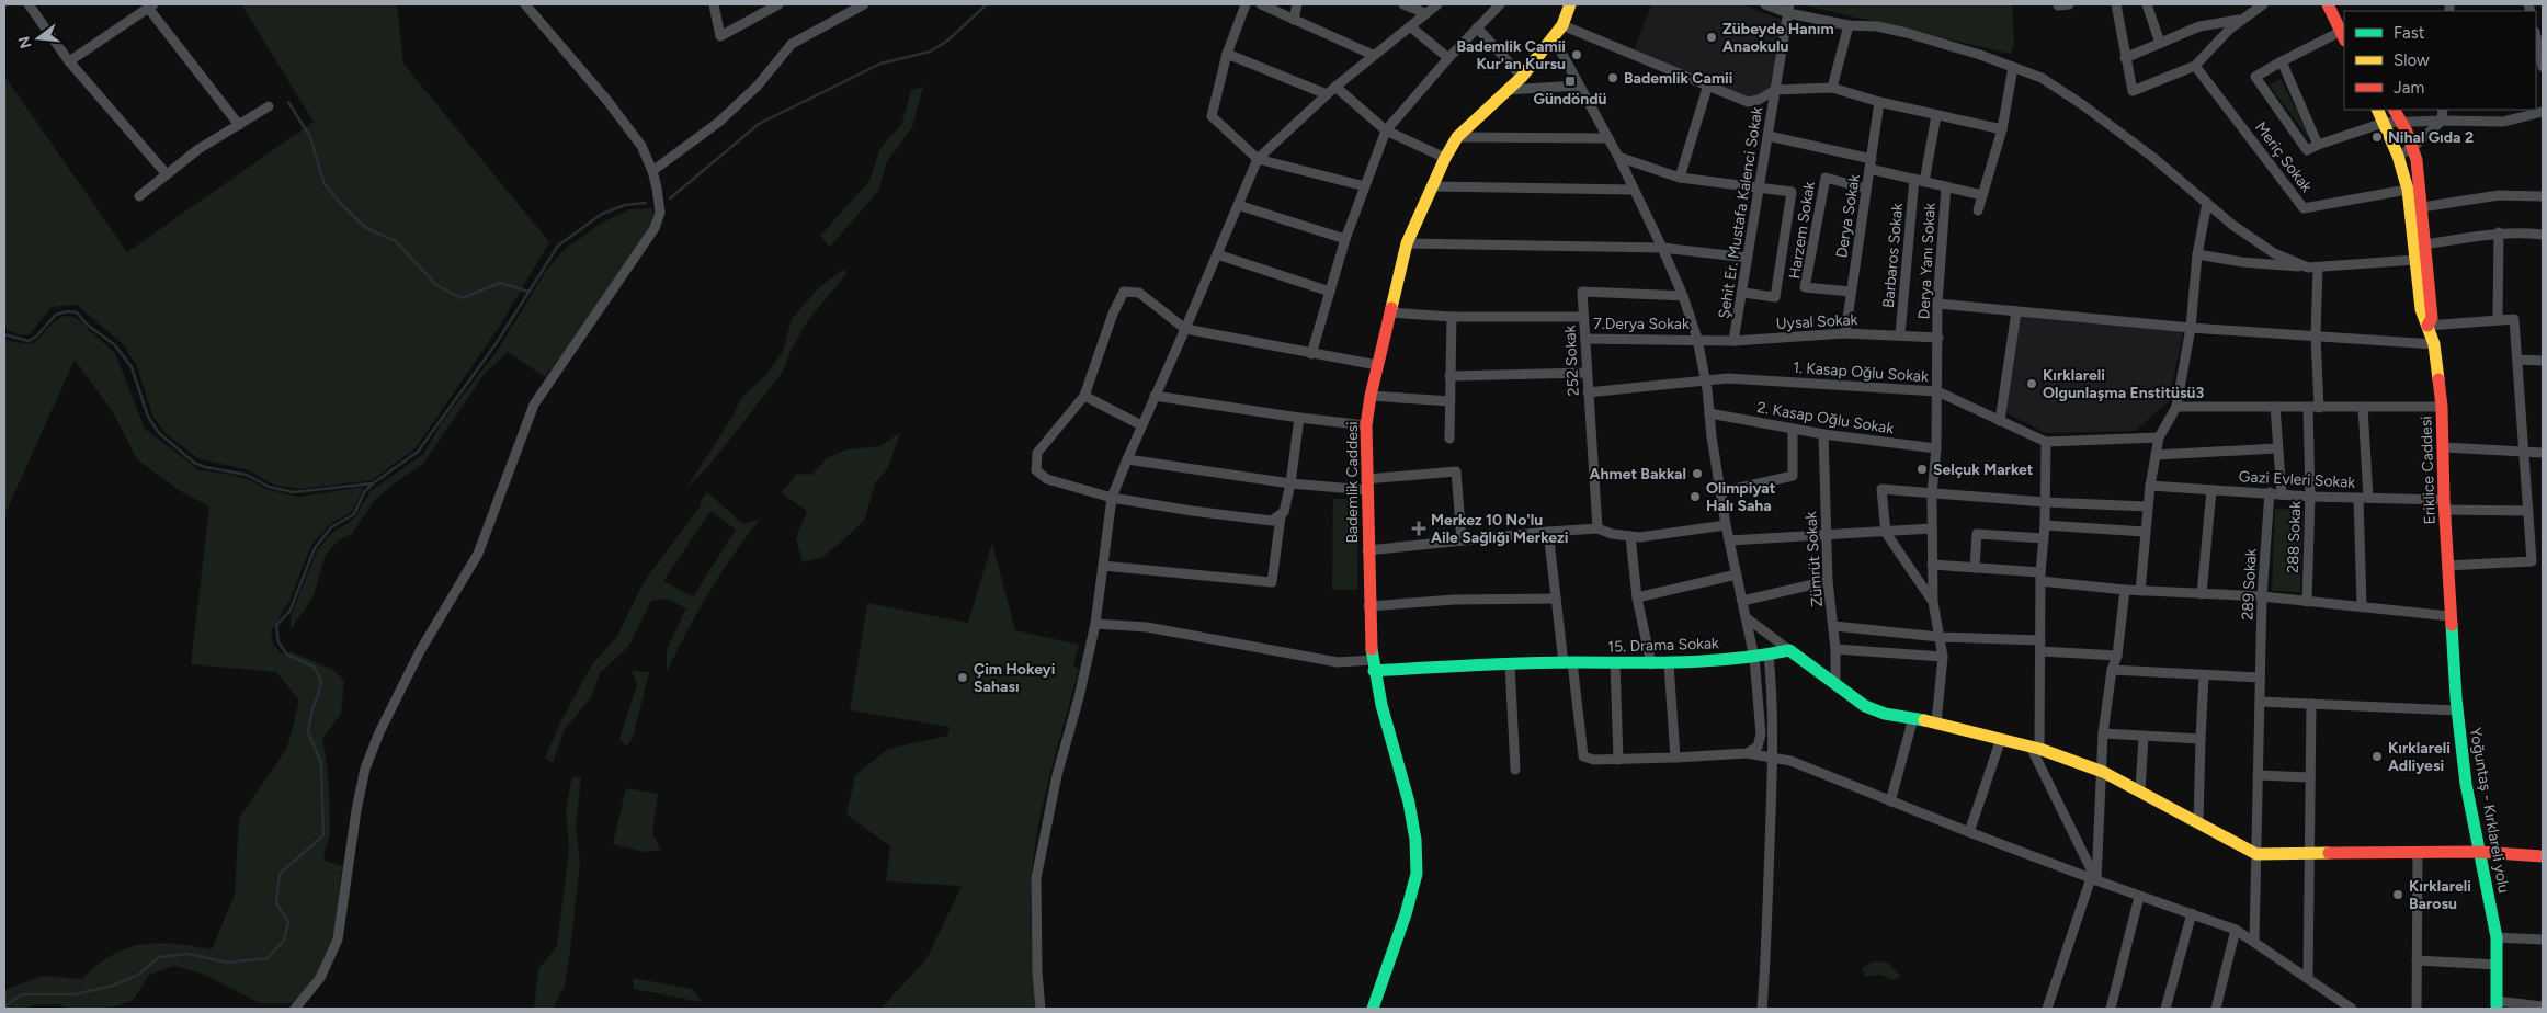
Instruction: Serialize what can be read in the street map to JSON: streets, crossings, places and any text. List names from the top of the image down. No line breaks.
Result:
{"streets":{"street":["Meriç Sokak","Şehit Er. Mustafa Kalenci Sokak","Derya Sokak","Harzem Sokak","Barbaros Sokak","Derya Yanı Sokak","Uysal Sokak","7.Derya Sokak","252 Sokak","1. Kasap Oğlu Sokak","2. Kasap Oğlu Sokak","Eriklice Caddesi","Gazi Evleri Sokak","Bademlik Caddesi","288 Sokak","Zümrüt Sokak","289 Sokak","15. Drama Sokak","Yoğuntaş - Kırklareli yolu"]},"crossings":[["Meriç Sokak","Eriklice Caddesi"],["Şehit Er. Mustafa Kalenci Sokak","Uysal Sokak"],["Derya Sokak","Harzem Sokak"],["Derya Sokak","Uysal Sokak"],["Barbaros Sokak","Uysal Sokak"],["Derya Yanı Sokak","Uysal Sokak"],["Derya Yanı Sokak","1. Kasap Oğlu Sokak"],["Derya Yanı Sokak","2. Kasap Oğlu Sokak"],["Uysal Sokak","7.Derya Sokak"],["7.Derya Sokak","252 Sokak"],["252 Sokak","1. Kasap Oğlu Sokak"],["2. Kasap Oğlu Sokak","Zümrüt Sokak"],["Eriklice Caddesi","Gazi Evleri Sokak"],["Eriklice Caddesi","Yoğuntaş - Kırklareli yolu"],["Gazi Evleri Sokak","288 Sokak"],["Gazi Evleri Sokak","289 Sokak"],["Bademlik Caddesi","15. Drama Sokak"]],"places":{"other":["Zübeyde Hanım Anaokulu","Bademlik Camii Kur'an Kursu","Bademlik Camii","Nihal Gıda 2","Kırklareli Olgunlaşma Enstitüsü3","Selçuk Market","Ahmet Bakkal","Olimpiyat Halı Saha","Çim Hokeyi Sahası","Kırklareli Adliyesi","Kırklareli Barosu"],"transit":["Gündöndü"],"health":["Merkez 10 No'lu Aile Sağlığı Merkezi"]},"legend":["Fast","Slow","Jam"],"north":"left"}
